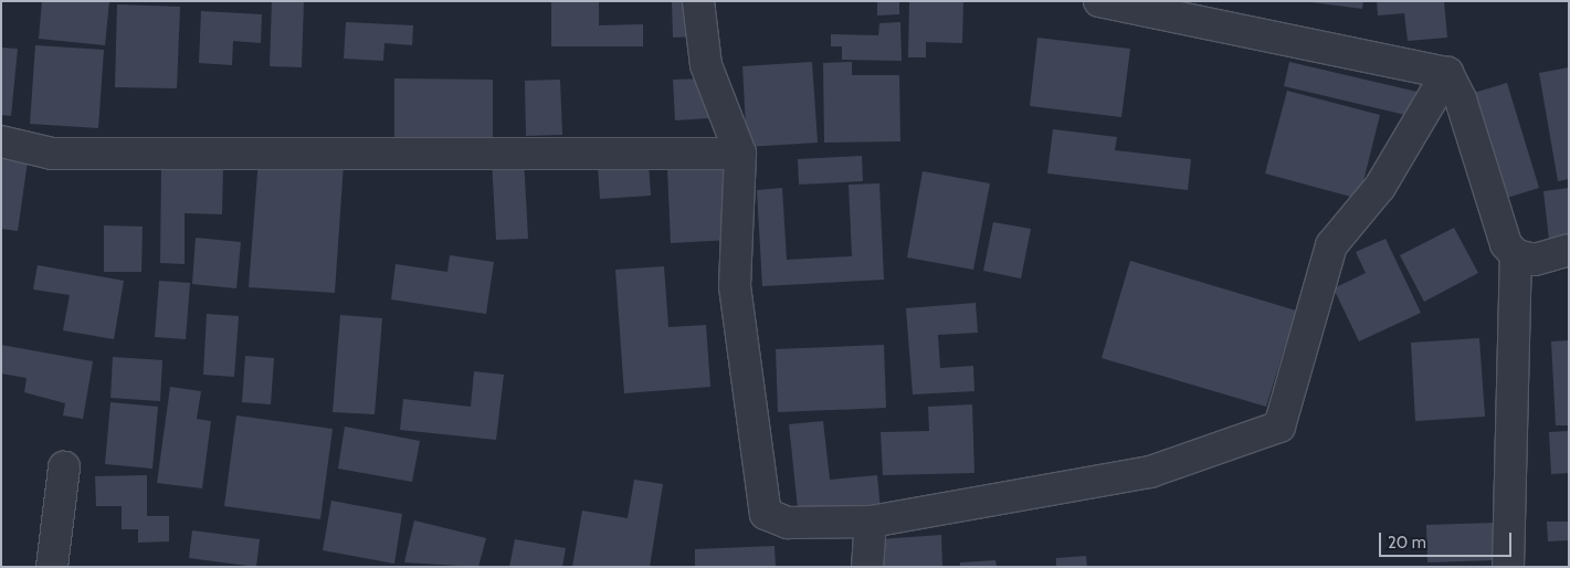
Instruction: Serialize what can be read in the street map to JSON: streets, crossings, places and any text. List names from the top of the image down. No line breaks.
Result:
{"scale_bar":"20 m"}
